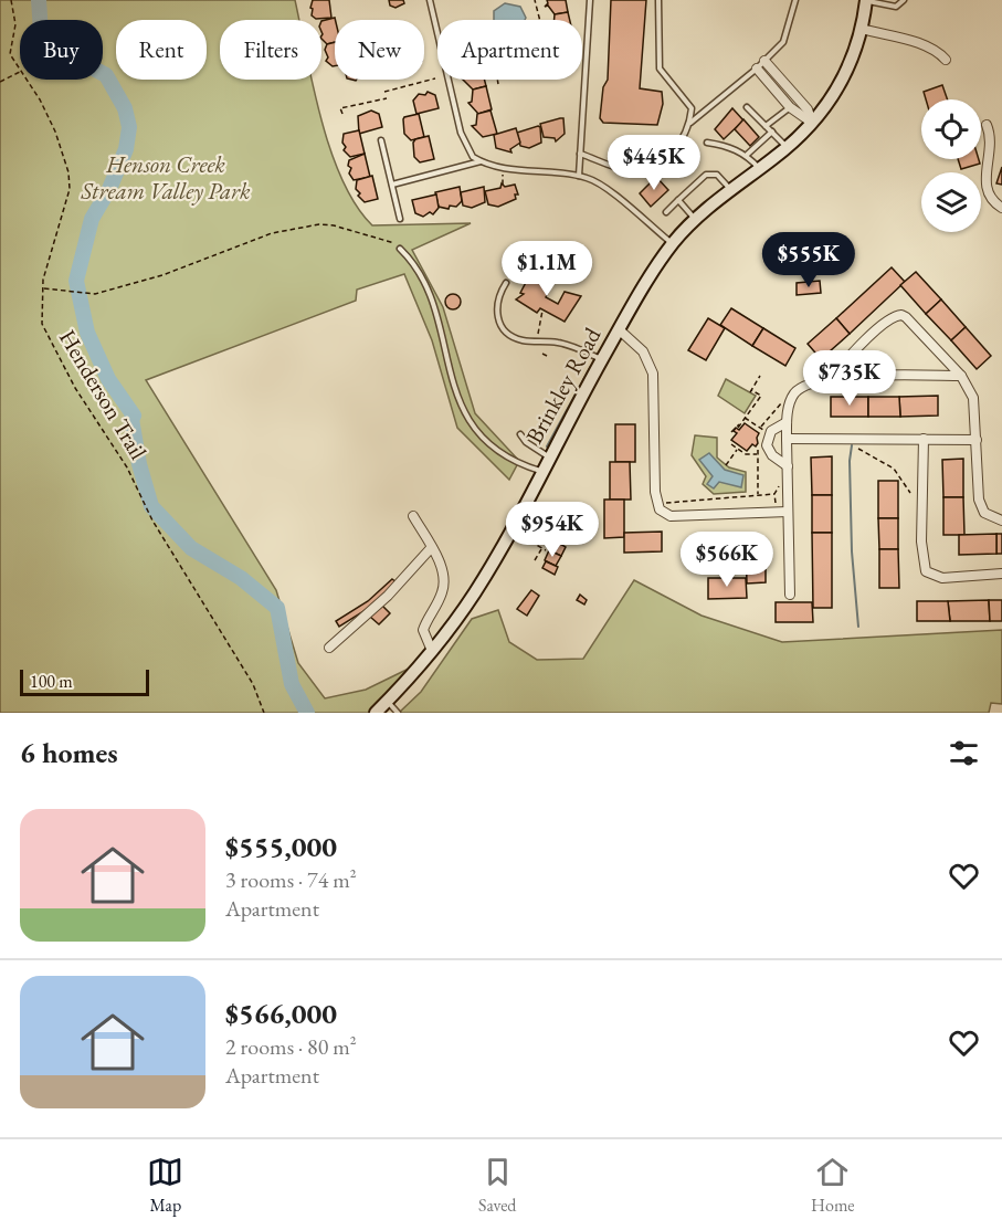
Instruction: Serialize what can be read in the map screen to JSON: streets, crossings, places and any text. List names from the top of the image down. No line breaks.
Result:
{"streets":{"main road":["Brinkley Road"],"path":["Henderson Trail"]},"parks":["Henson Creek Stream Valley Park"],"scale_bar":"100 m","page":{"chip":["Buy","Rent","Filters","New","Apartment"],"price":["$445K","$555K","$1.1M","$735K","$954K","$566K"],"scale":"100 m","heading":"6 homes","list":[{"name":"$555,000","note":"3 rooms · 74 m² · Apartment"},{"name":"$566,000","note":"2 rooms · 80 m² · Apartment"}],"tabs":["Map","Saved","Home"]}}
